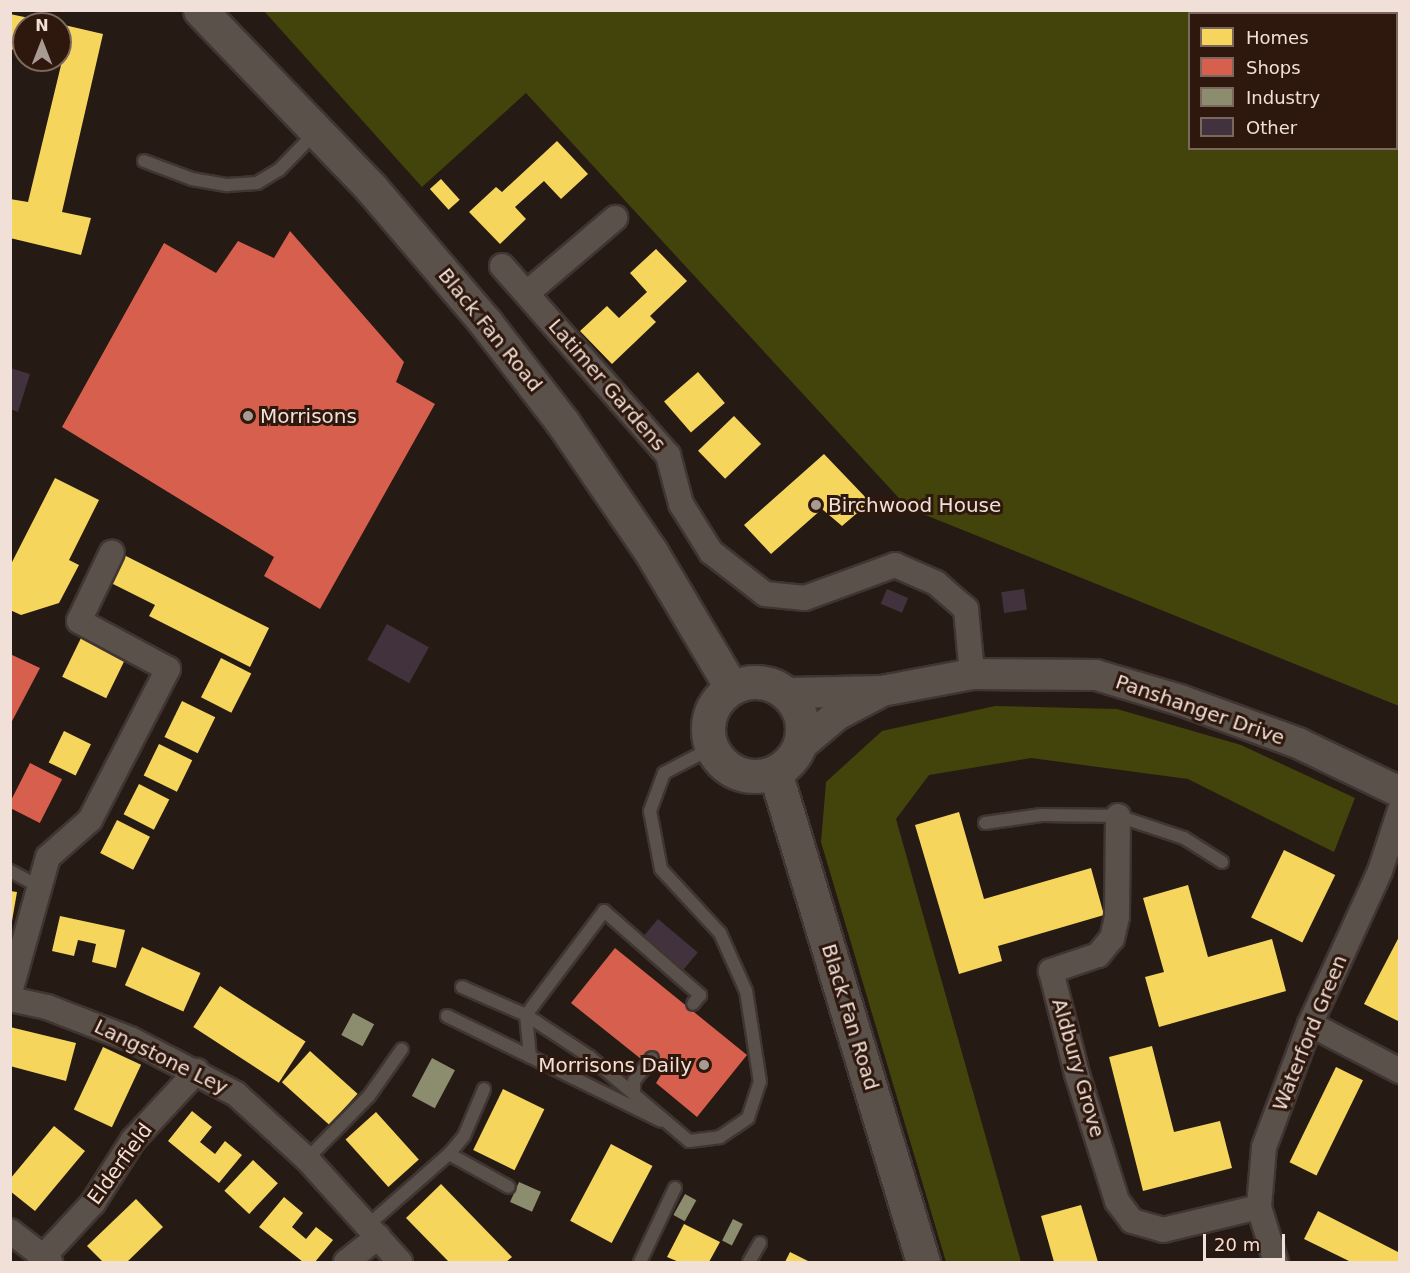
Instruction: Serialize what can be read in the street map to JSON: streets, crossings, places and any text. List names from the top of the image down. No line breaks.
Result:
{"streets":{"main road":["Black Fan Road"],"street":["Latimer Gardens","Panshanger Drive","Waterford Green","Langstone Ley","Aldbury Grove","Elderfield"]},"crossings":[["Black Fan Road","Panshanger Drive"],["Latimer Gardens","Panshanger Drive"],["Waterford Green","Aldbury Grove"],["Langstone Ley","Elderfield"]],"places":["Morrisons","Birchwood House","Morrisons Daily"],"legend":["Homes","Shops","Industry","Other"],"scale_bar":"20 m","north":"top"}
